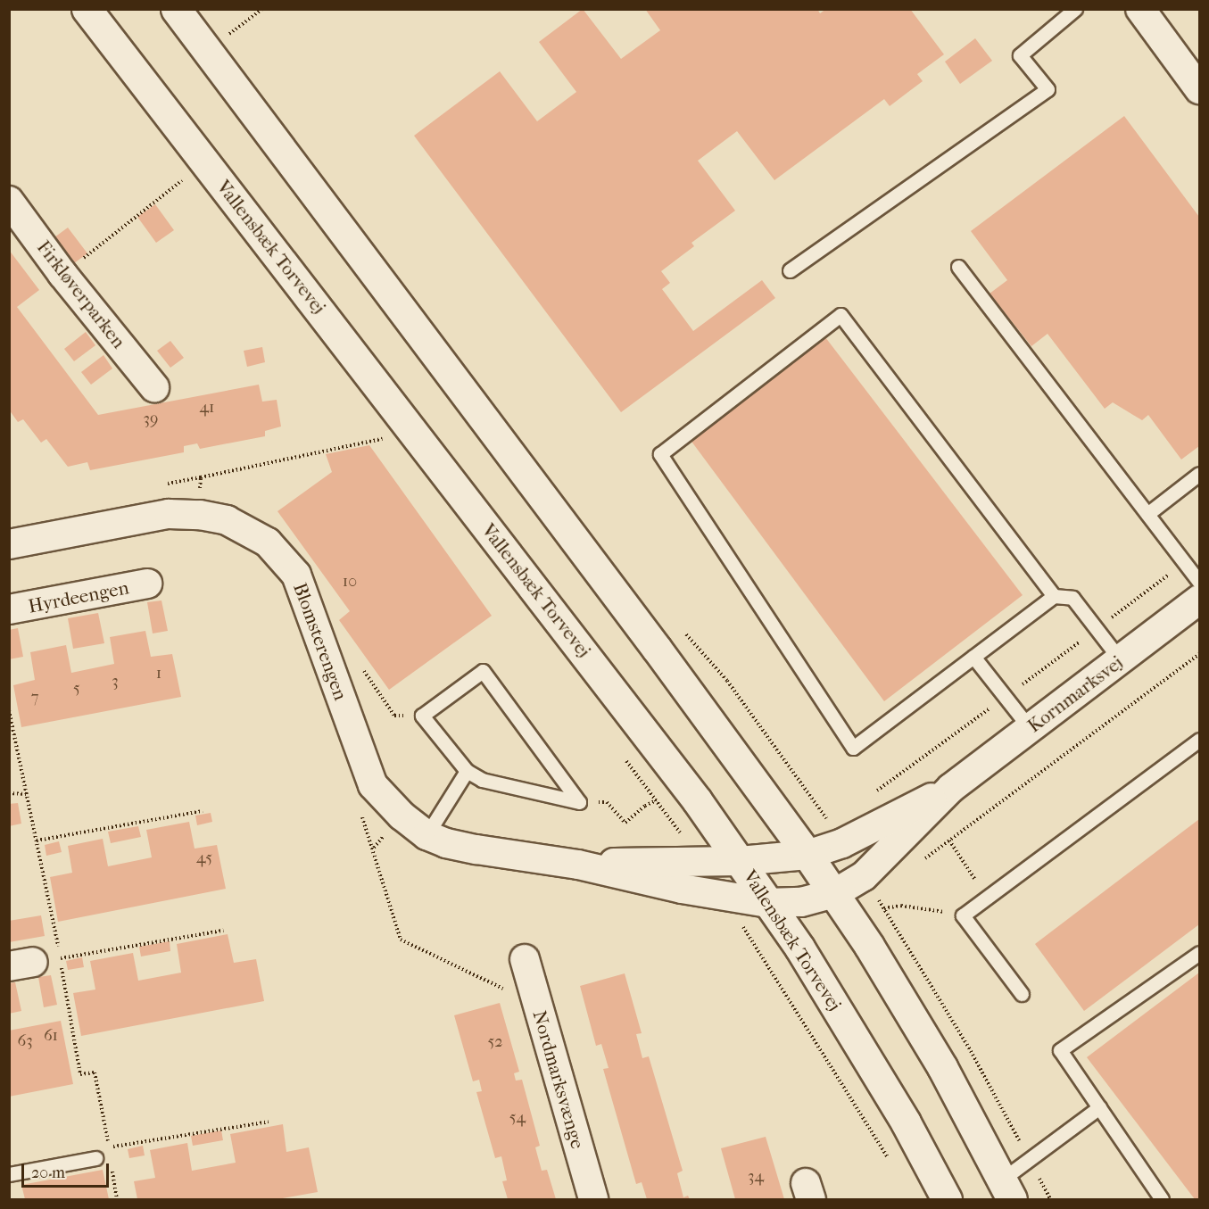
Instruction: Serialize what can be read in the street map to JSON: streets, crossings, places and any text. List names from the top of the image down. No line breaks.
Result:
{"streets":{"street":["Vallensbæk Torvevej","Firkløverparken","Hyrdeengen","Blomsterengen","Kornmarksvej","Nordmarksvænge"]},"crossings":[["Vallensbæk Torvevej","Blomsterengen"],["Blomsterengen","Kornmarksvej"]],"house_numbers":["41","39","10","1","3","5","7","45","61","63","52","54","34"],"scale_bar":"20 m"}
